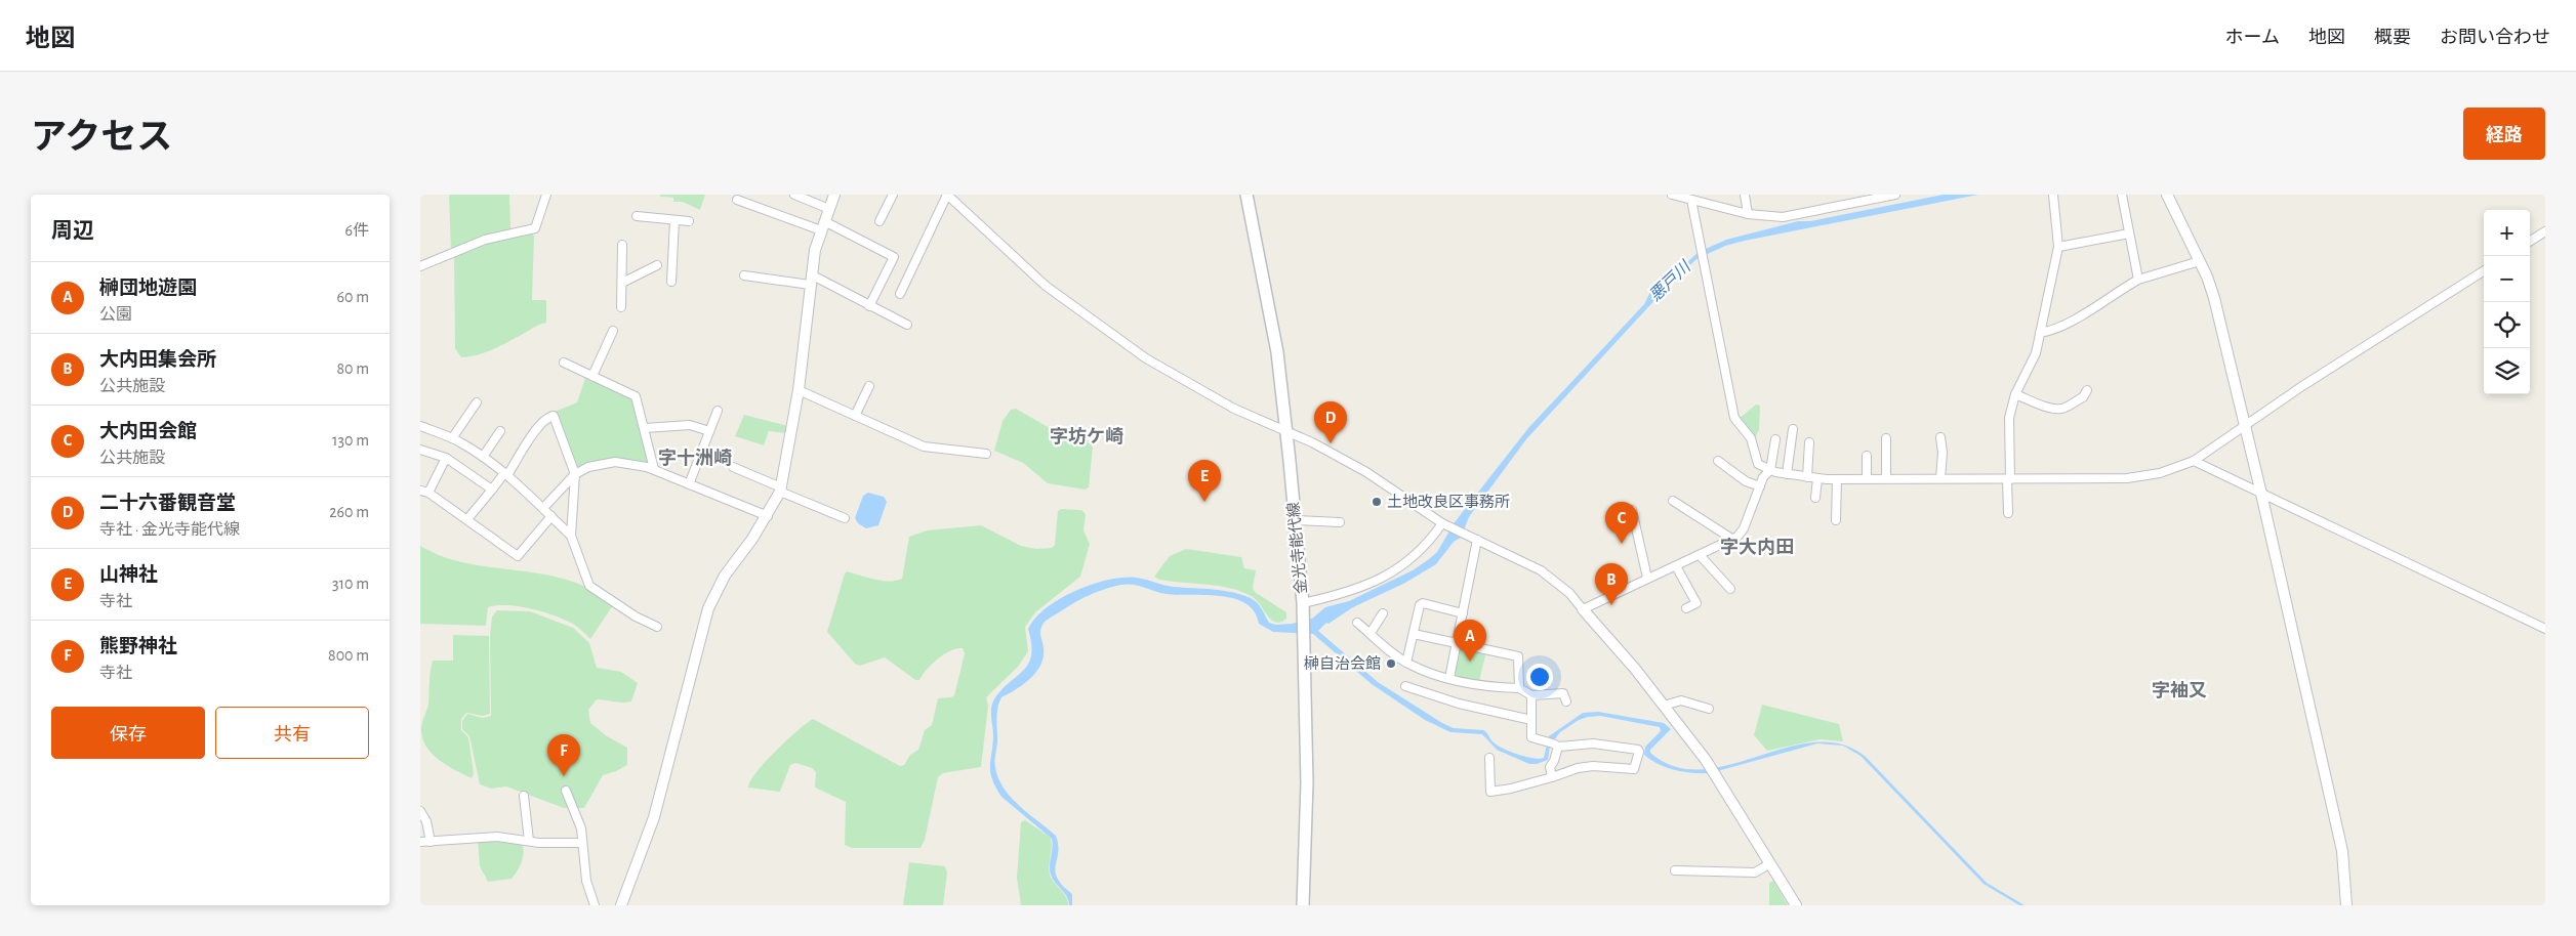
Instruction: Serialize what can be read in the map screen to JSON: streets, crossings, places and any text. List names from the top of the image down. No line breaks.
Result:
{"streets":{"main road":["金光寺能代線"]},"districts":["字坊ケ崎","字十洲崎","字大内田","字袖又"],"water":["悪戸川"],"places":["土地改良区事務所","榊自治会館"],"page":{"header":"地図","nav":["ホーム","地図","概要","お問い合わせ"],"title":"アクセス","buttons":["経路",["保存","共有"]],"heading":["周辺","6件"],"map_buttons":["+","−"],"list":[{"mark":"A","name":"榊団地遊園","note":"公園","value":"60 m"},{"mark":"B","name":"大内田集会所","note":"公共施設","value":"80 m"},{"mark":"C","name":"大内田会館","note":"公共施設","value":"130 m"},{"mark":"D","name":"二十六番観音堂","note":"寺社 · 金光寺能代線","value":"260 m"},{"mark":"E","name":"山神社","note":"寺社","value":"310 m"},{"mark":"F","name":"熊野神社","note":"寺社","value":"800 m"}],"pins":["D","E","C","B","A","F"]}}
